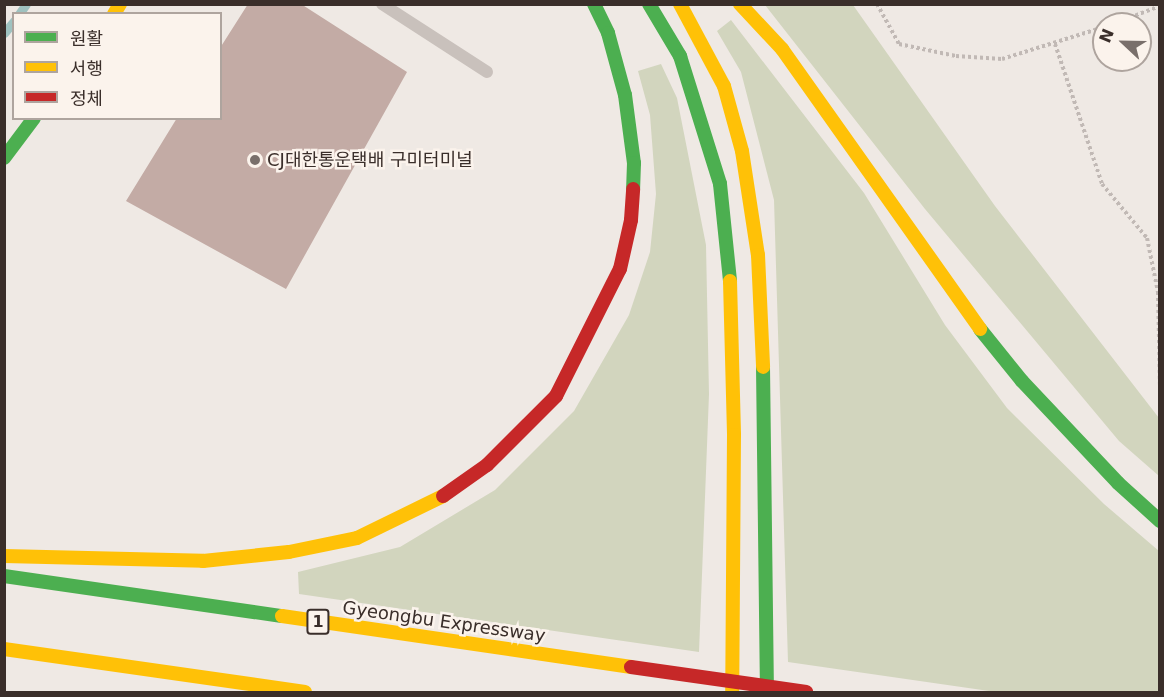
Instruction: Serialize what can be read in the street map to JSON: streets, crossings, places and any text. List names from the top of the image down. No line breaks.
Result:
{"streets":{"main road":["1","Gyeongbu Expressway"]},"places":["CJ대한통운택배 구미터미널"],"legend":["원활","서행","정체"],"north":"left"}
